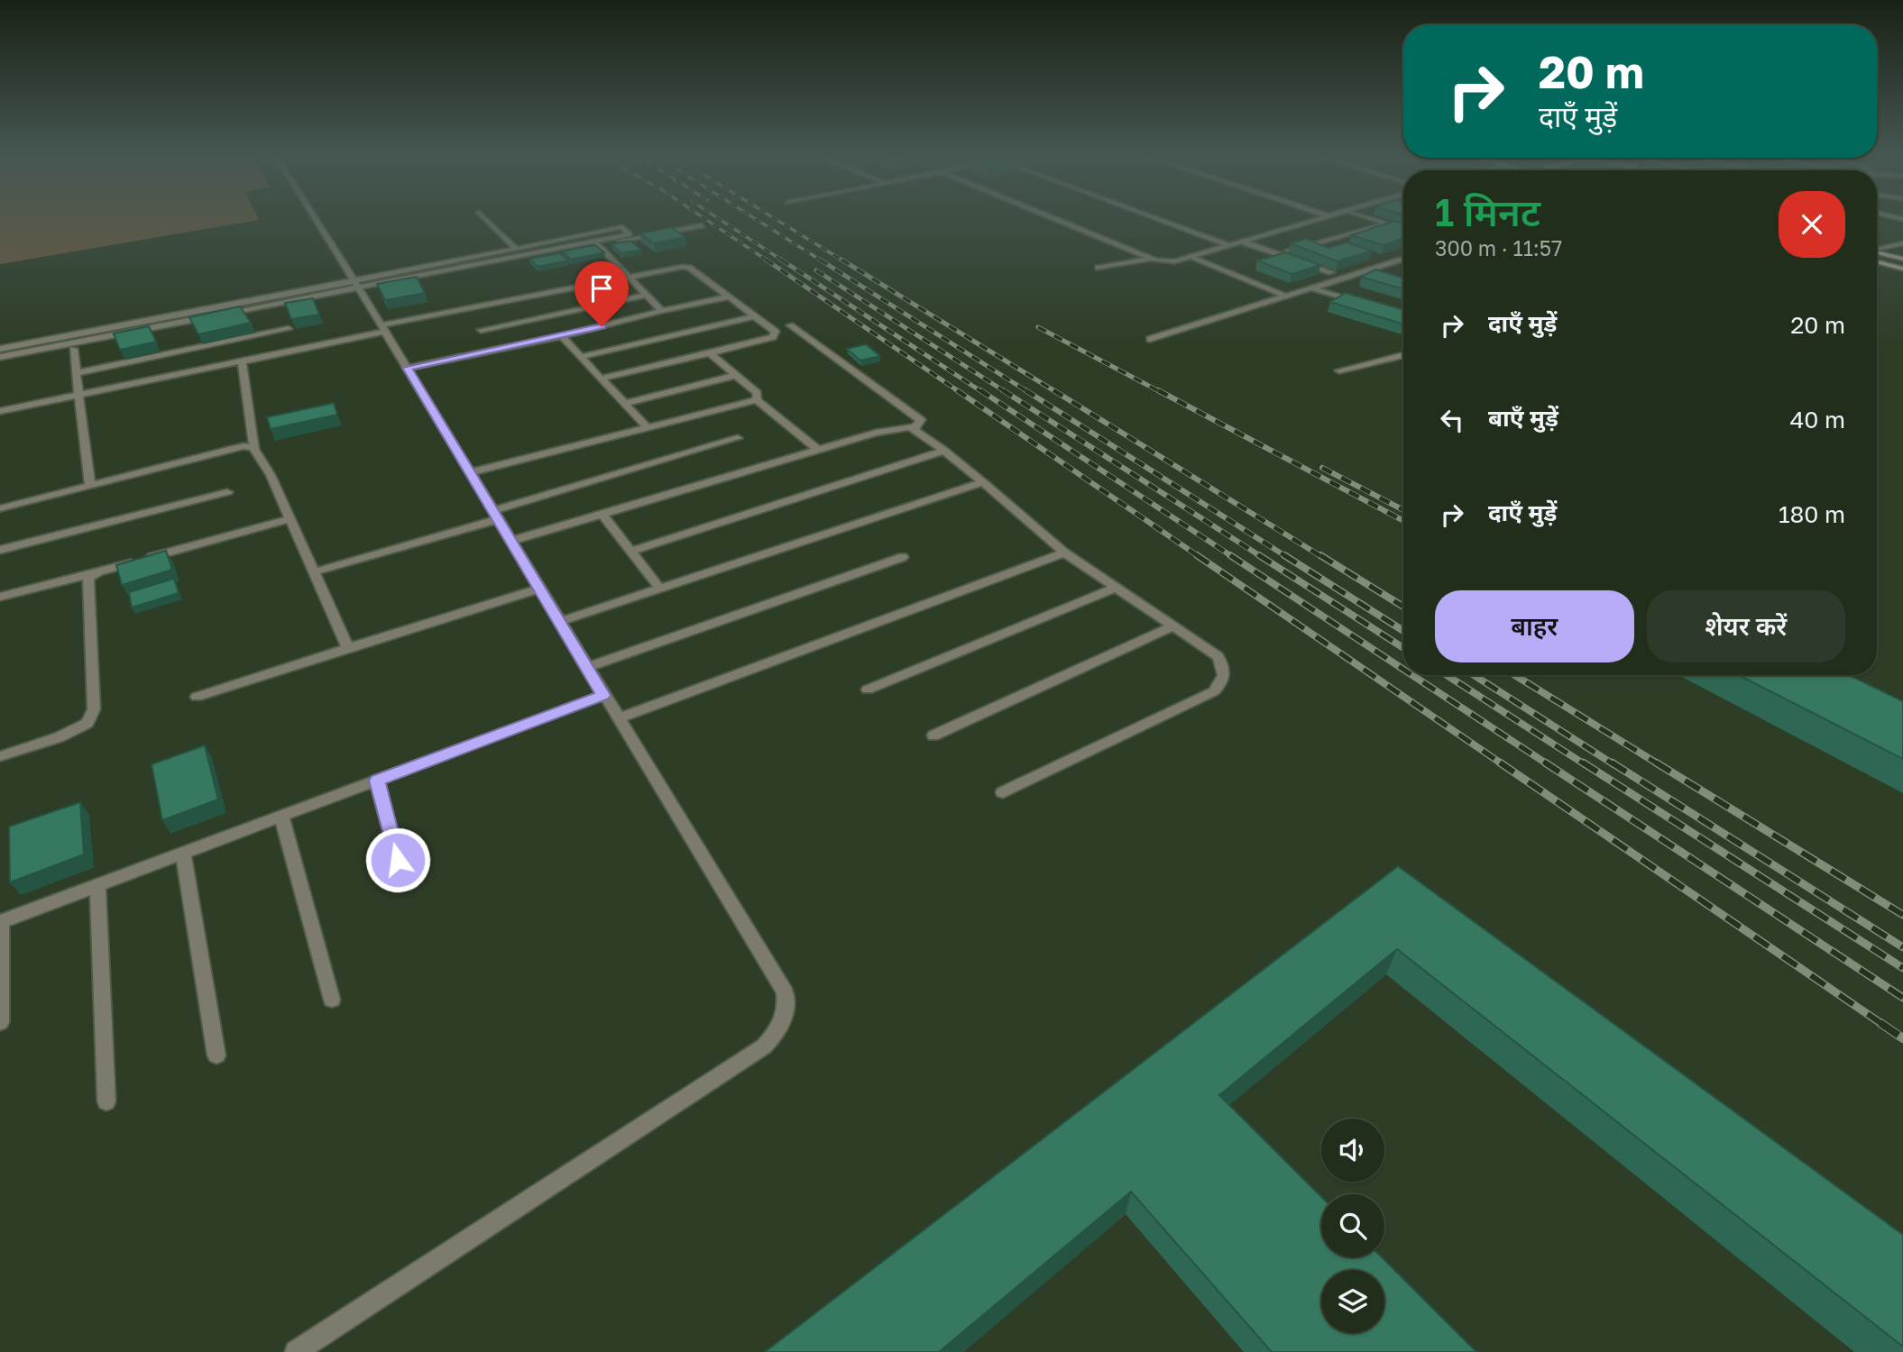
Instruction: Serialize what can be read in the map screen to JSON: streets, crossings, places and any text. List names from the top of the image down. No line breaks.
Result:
{"page":{"turn":["20 m","दाएँ मुड़ें"],"heading":["1 मिनट","300 m · 11:57"],"list":[{"name":"दाएँ मुड़ें","value":"20 m"},{"name":"बाएँ मुड़ें","value":"40 m"},{"name":"दाएँ मुड़ें","value":"180 m"}],"buttons":["बाहर","शेयर करें"]}}
